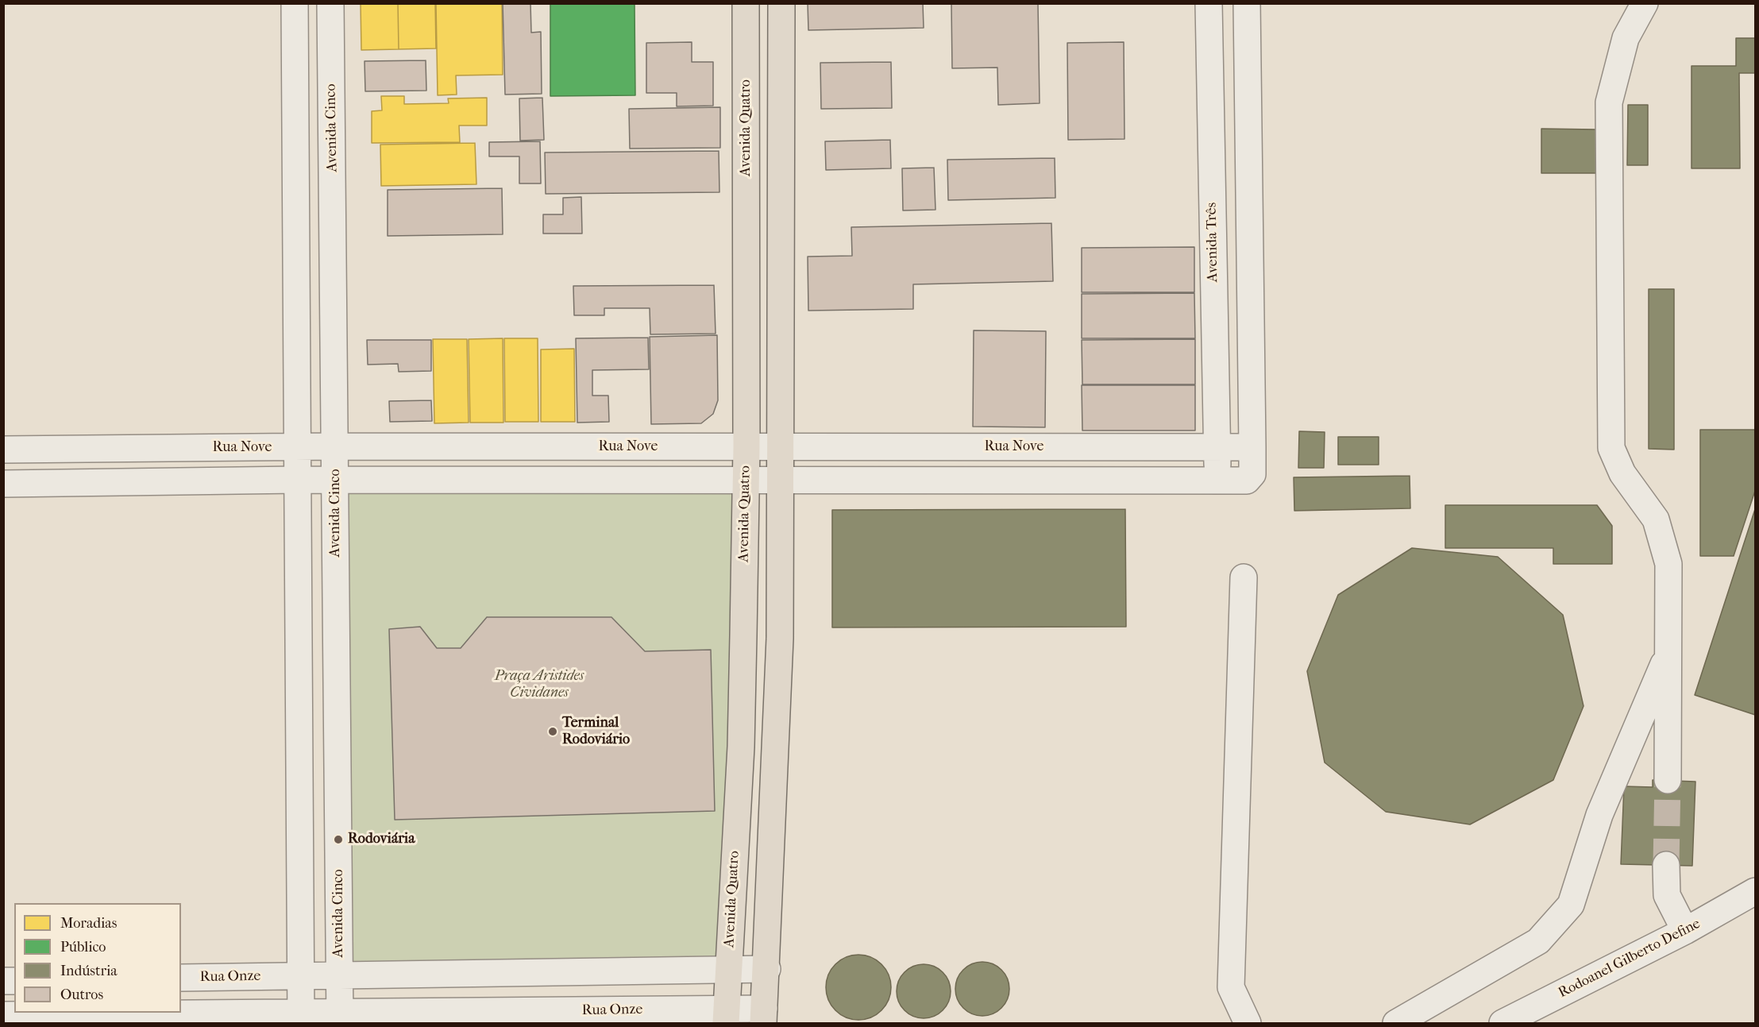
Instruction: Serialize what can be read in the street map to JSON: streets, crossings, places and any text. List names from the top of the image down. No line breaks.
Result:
{"streets":{"main road":["Avenida Quatro"],"street":["Avenida Cinco","Avenida Três","Rua Nove","Rodoanel Gilberto Define","Rua Onze"]},"crossings":[["Avenida Cinco","Rua Nove"],["Avenida Cinco","Rua Onze"],["Avenida Quatro","Rua Nove"],["Avenida Quatro","Rua Onze"],["Avenida Três","Rua Nove"]],"parks":["Praça Aristides Cividanes"],"places":["Terminal Rodoviário","Rodoviária"],"legend":["Moradias","Público","Indústria","Outros"]}
